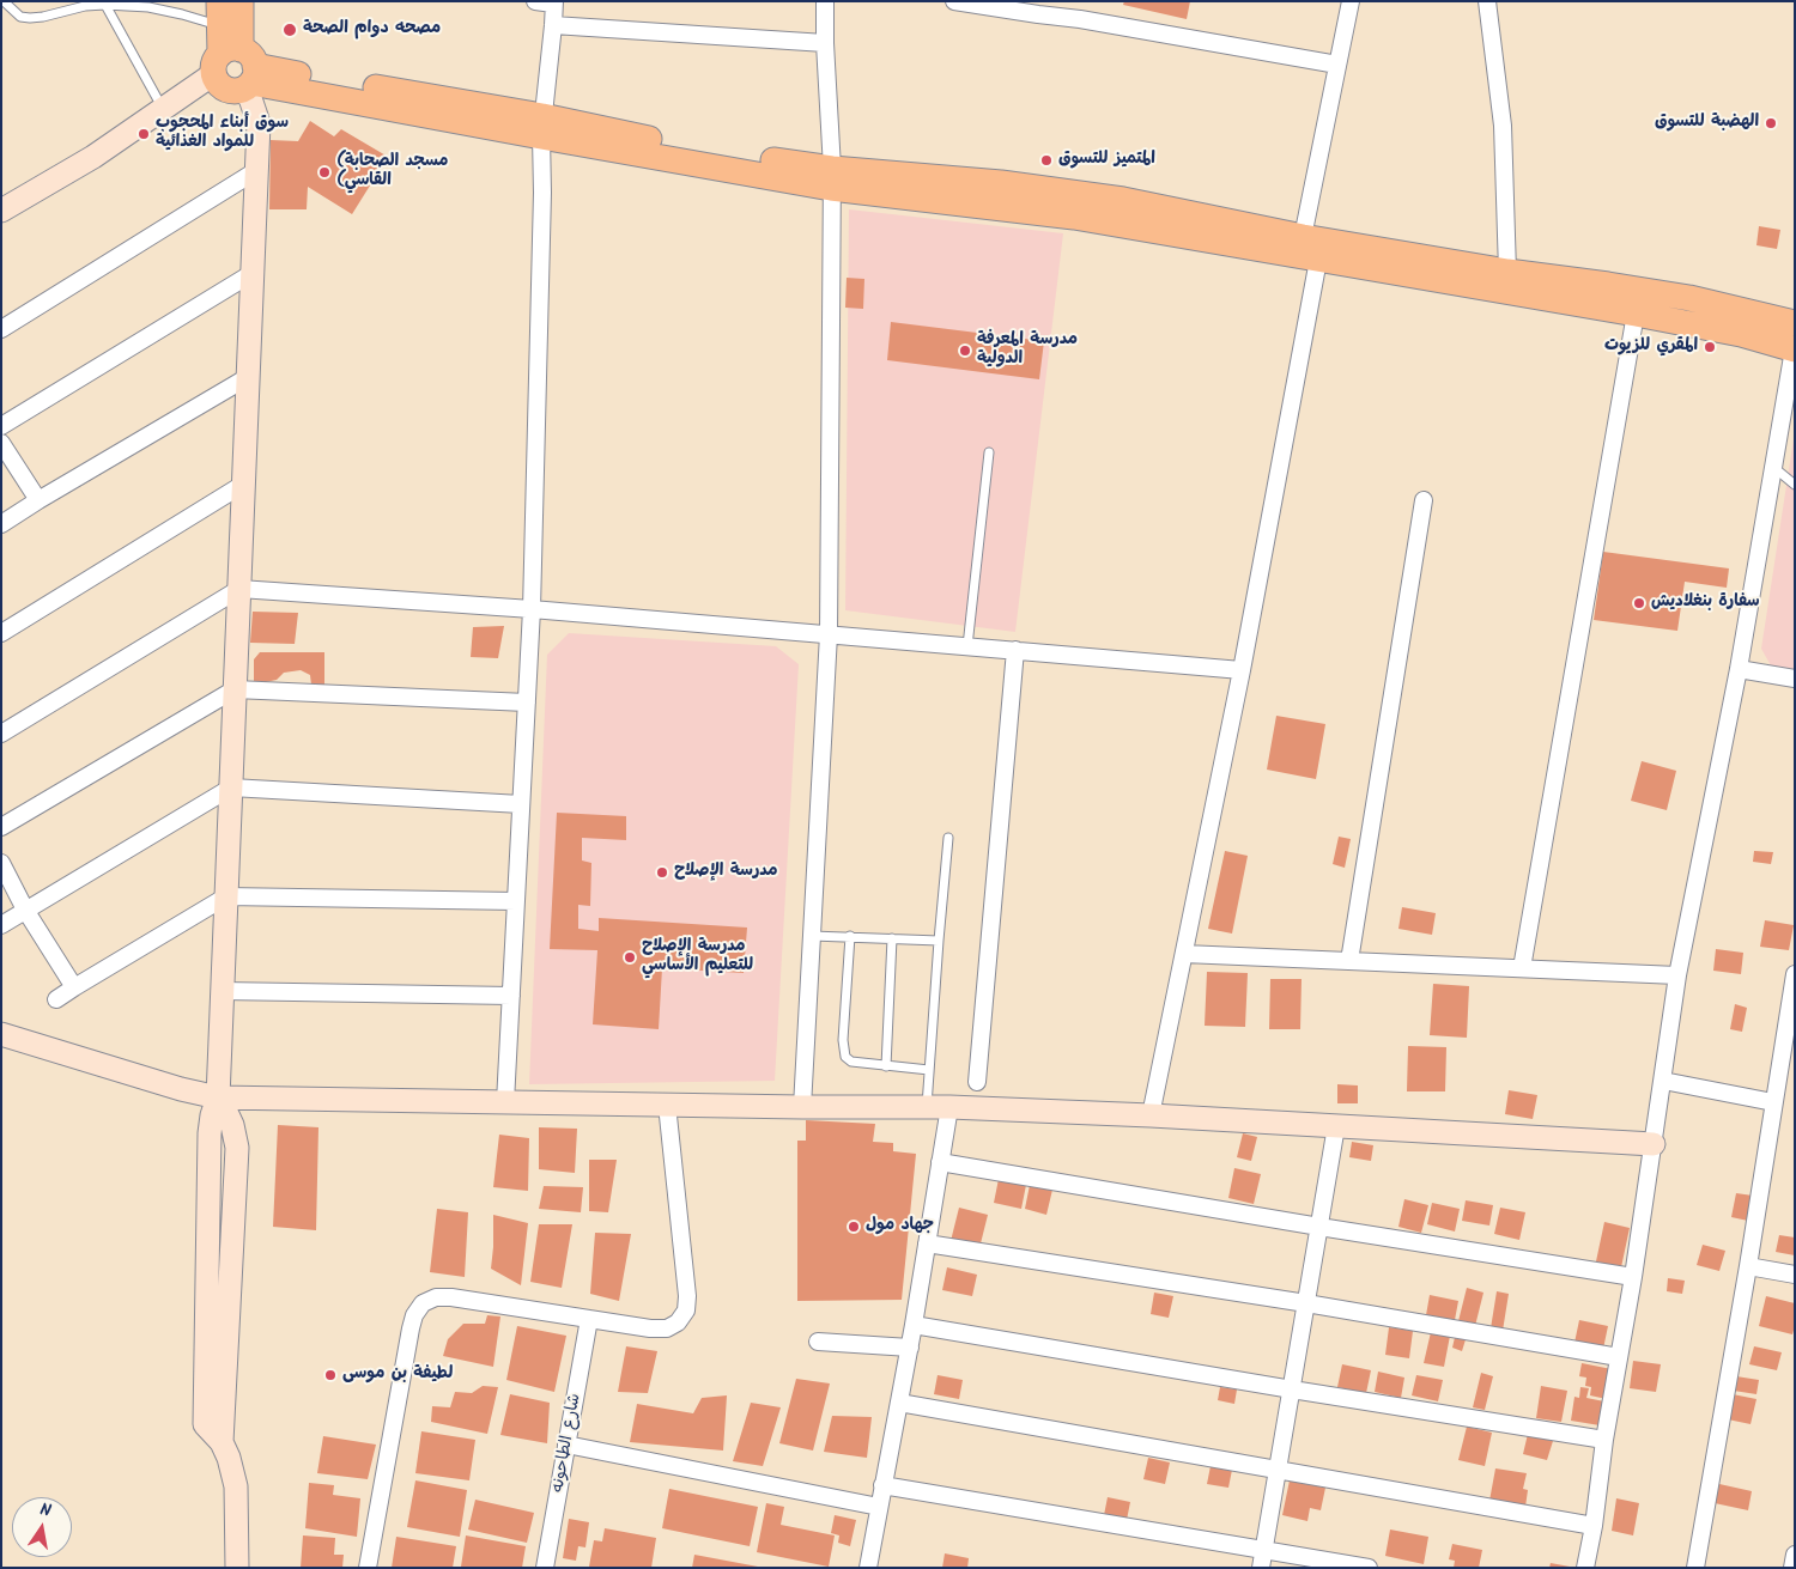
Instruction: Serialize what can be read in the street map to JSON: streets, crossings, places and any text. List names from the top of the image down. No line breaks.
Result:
{"streets":{"street":["شارع الطاحونه"]},"places":["مصحه دوام الصحة","الهضبة للتسوق","سوق أبناء المحجوب للمواد الغذائية","المتميز للتسوق","(مسجد الصحابة (القاسي","المقري للزيوت","مدرسة المعرفة الدولية","سفارة بنغلاديش","مدرسة الإصلاح","مدرسة الإصلاح للتعليم الأساسي","جهاد مول","لطيفة بن موسى"],"north":"top"}
